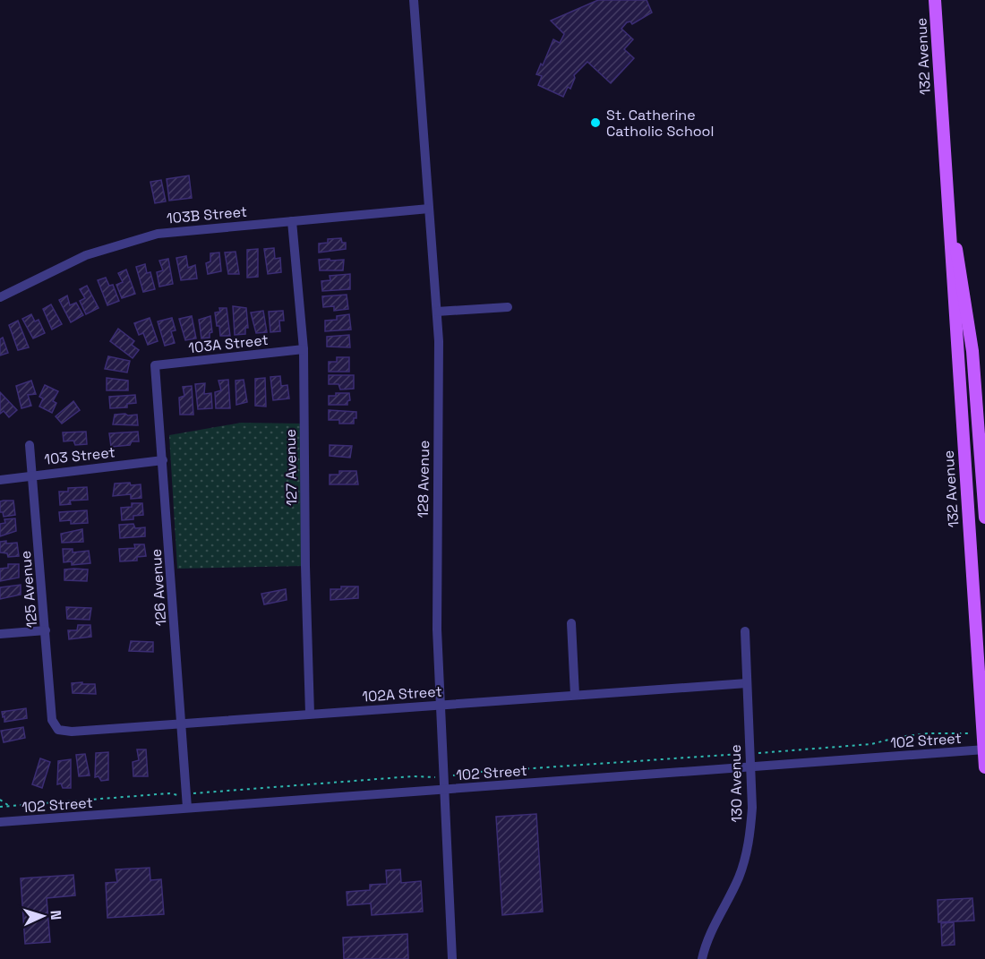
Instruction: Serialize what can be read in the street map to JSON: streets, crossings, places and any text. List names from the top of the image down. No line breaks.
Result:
{"streets":{"main road":["132 Avenue"],"street":["103B Street","103A Street","103 Street","127 Avenue","128 Avenue","126 Avenue","125 Avenue","102A Street","102 Street","130 Avenue"]},"crossings":[["132 Avenue","102 Street"],["103B Street","127 Avenue"],["103B Street","128 Avenue"],["103A Street","127 Avenue"],["103A Street","126 Avenue"],["103 Street","126 Avenue"],["103 Street","125 Avenue"],["127 Avenue","102A Street"],["128 Avenue","102A Street"],["128 Avenue","102 Street"],["126 Avenue","102A Street"],["126 Avenue","102 Street"],["125 Avenue","102A Street"],["102A Street","130 Avenue"],["102 Street","130 Avenue"]],"places":["St. Catherine Catholic School"],"north":"right"}
